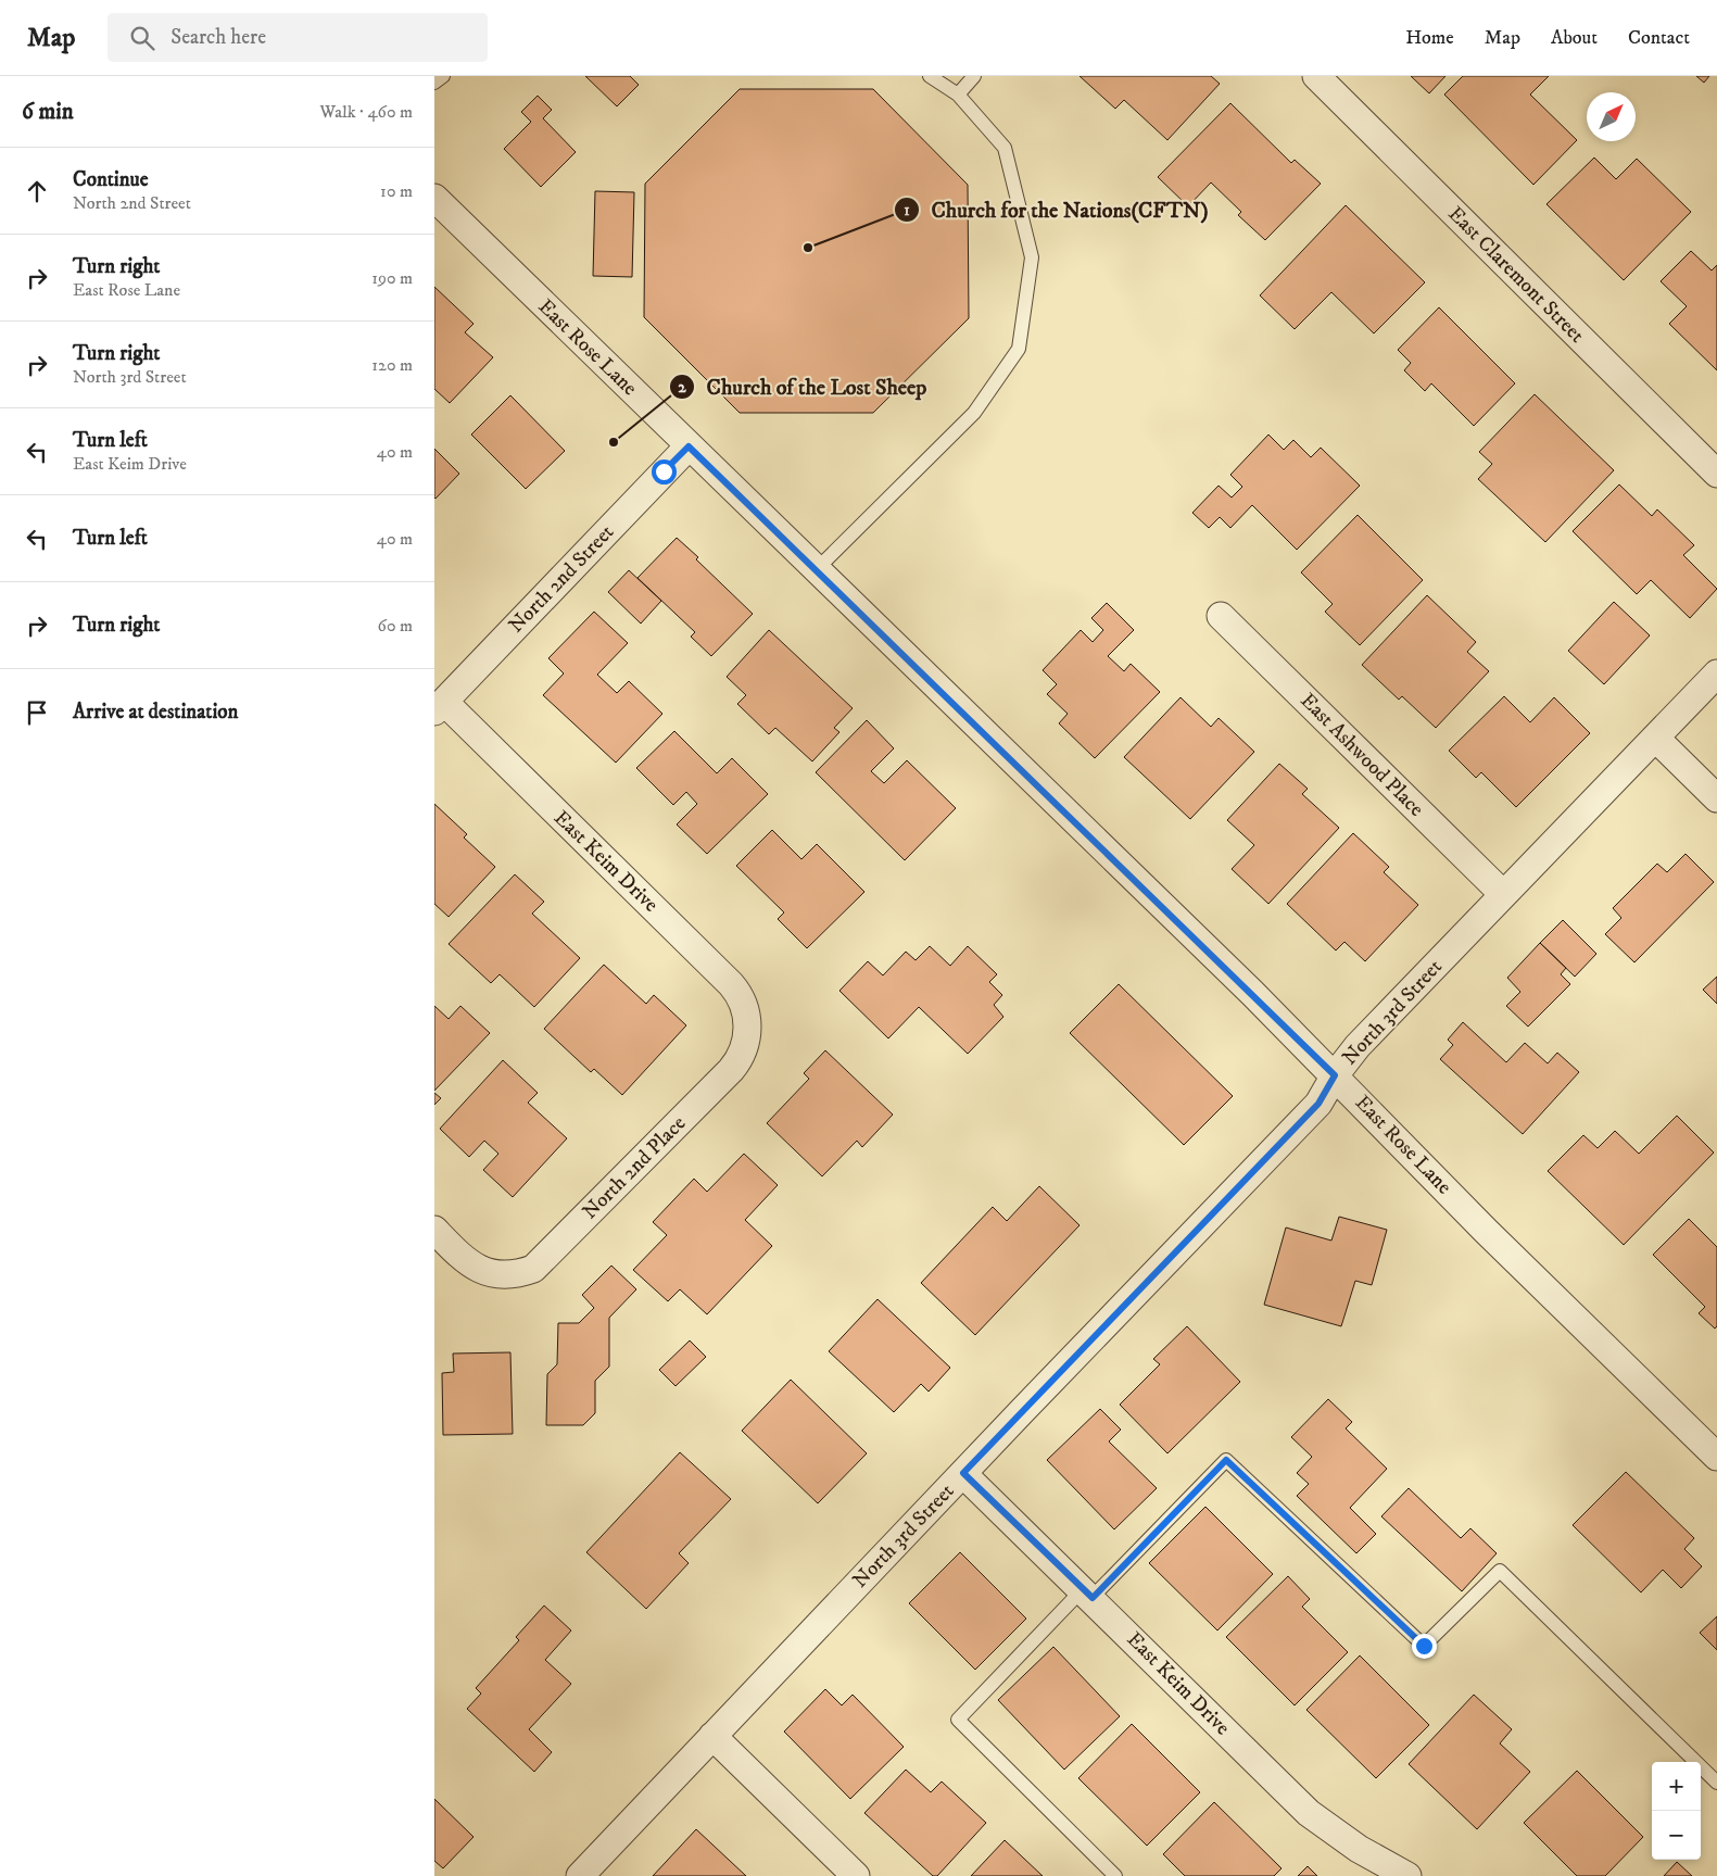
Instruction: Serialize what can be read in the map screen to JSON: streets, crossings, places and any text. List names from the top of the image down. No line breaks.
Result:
{"streets":{"street":["East Claremont Street","East Rose Lane","North 2nd Street","East Ashwood Place","East Keim Drive","North 3rd Street","North 2nd Place"]},"crossings":[["East Rose Lane","North 2nd Street"],["East Rose Lane","North 3rd Street"],["North 2nd Street","East Keim Drive"],["East Ashwood Place","North 3rd Street"],["East Keim Drive","North 3rd Street"],["East Keim Drive","North 2nd Place"]],"places":["Church for the Nations(CFTN)","Church of the Lost Sheep"],"north":"top right","page":{"header":"Map","search":"Search here","nav":["Home","Map","About","Contact"],"heading":["6 min","Walk · 460 m"],"list":[["Continue","North 2nd Street","10 m"],["Turn right","East Rose Lane","190 m"],["Turn right","North 3rd Street","120 m"],["Turn left","East Keim Drive","40 m"],["Turn left","40 m"],["Turn right","60 m"],"Arrive at destination"],"map_buttons":["+","−"]}}
